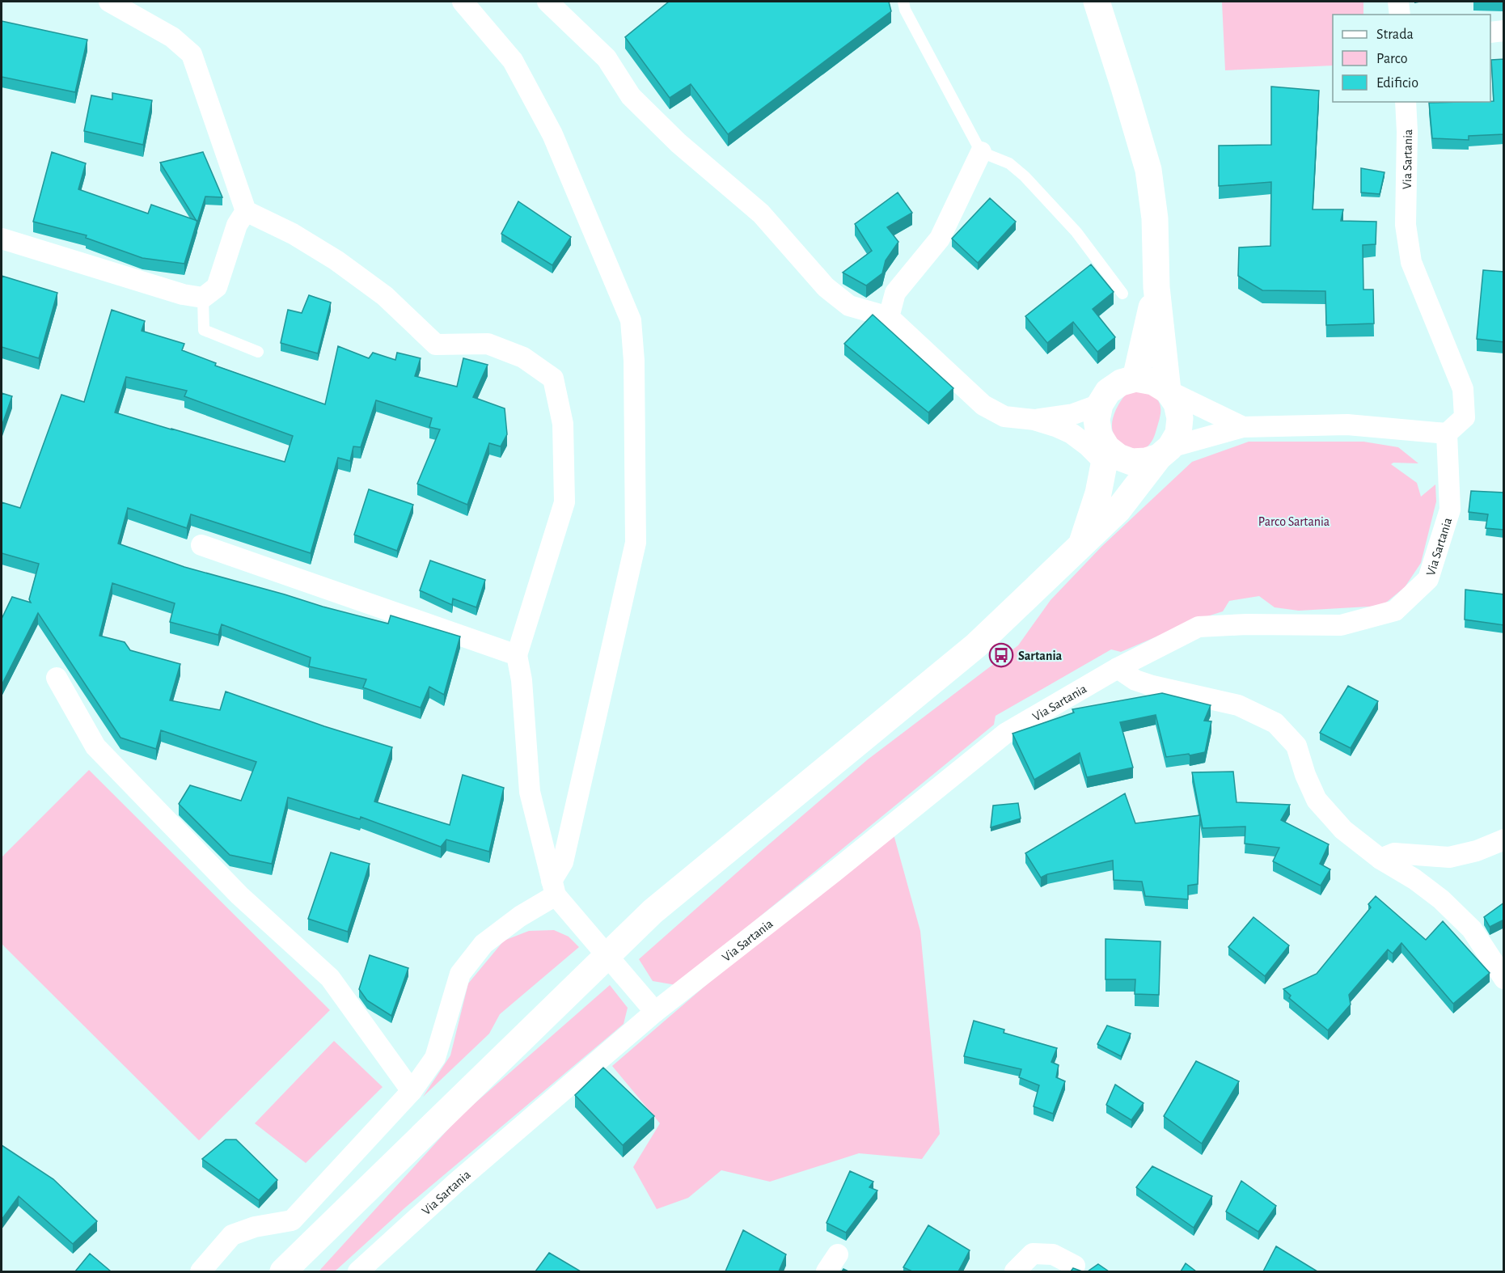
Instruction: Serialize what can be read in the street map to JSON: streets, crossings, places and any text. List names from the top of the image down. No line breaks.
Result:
{"streets":{"street":["Via Sartania"]},"parks":["Parco Sartania"],"places":{"bus stop":["Sartania"]},"legend":["Strada","Parco","Edificio"]}
